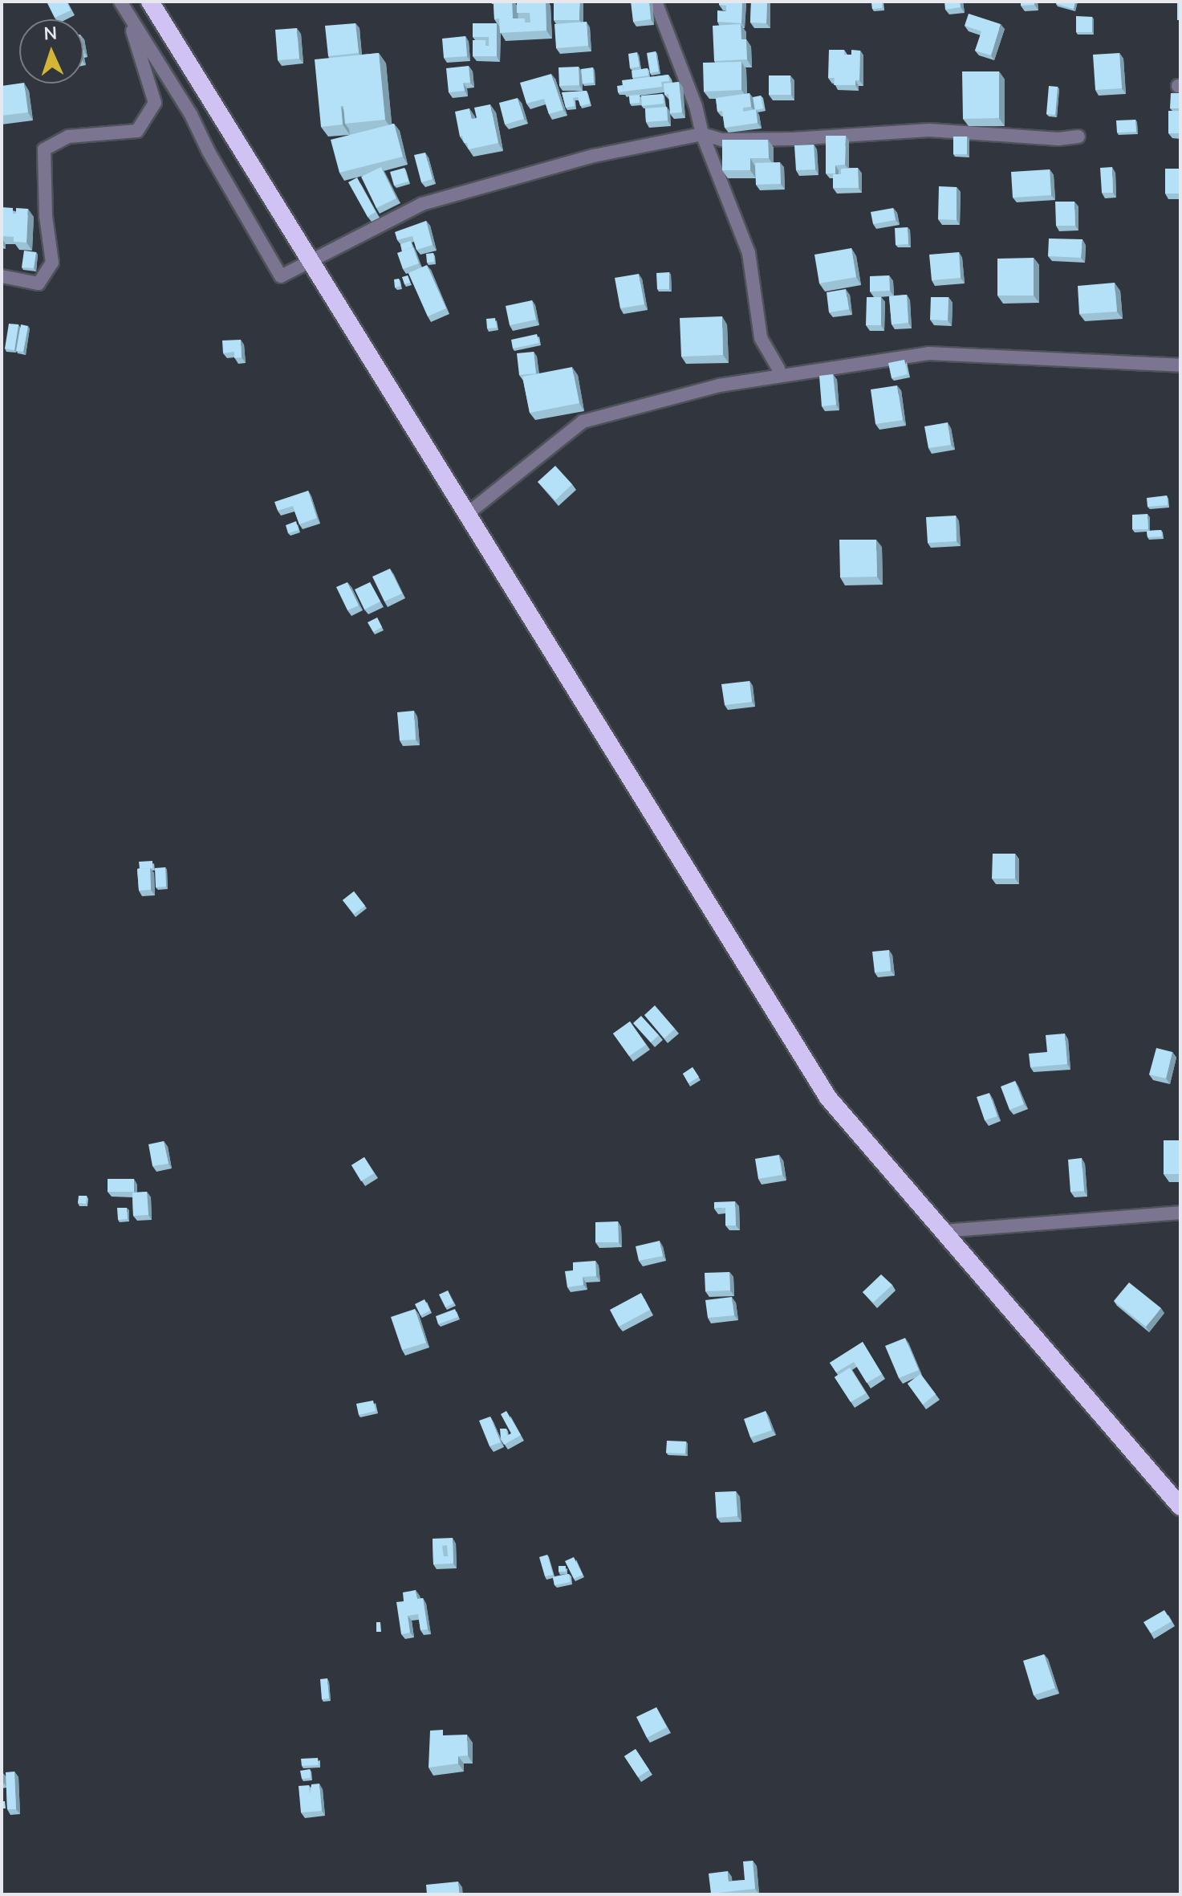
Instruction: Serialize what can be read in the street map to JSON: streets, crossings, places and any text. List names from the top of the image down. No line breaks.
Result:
{"north":"top"}
